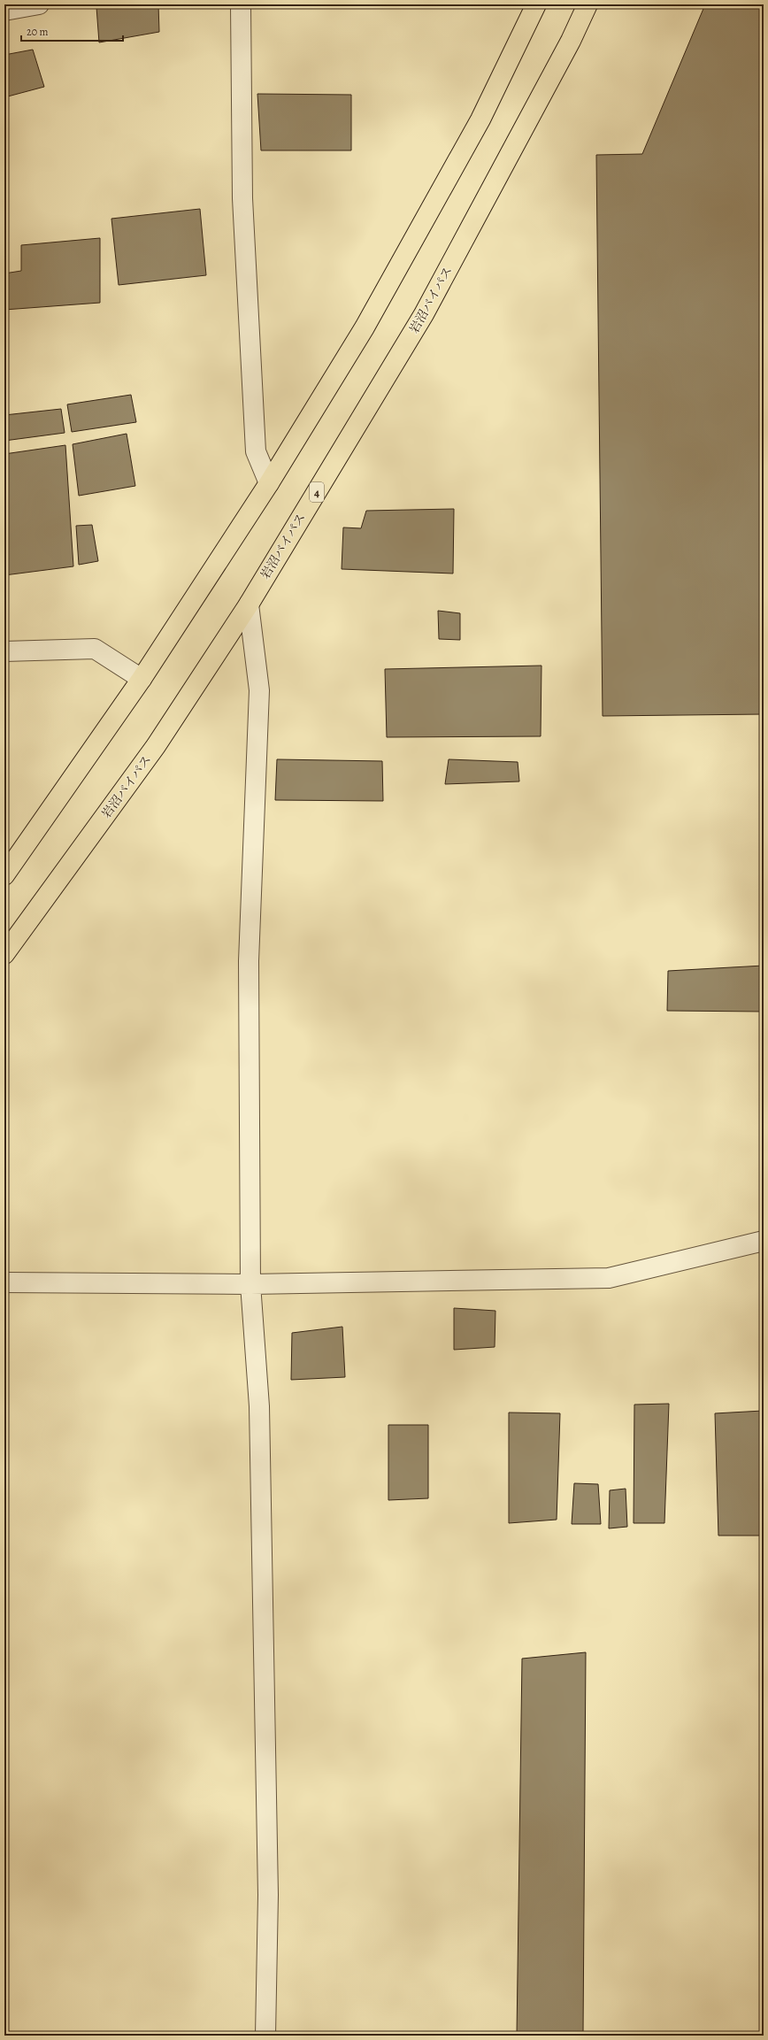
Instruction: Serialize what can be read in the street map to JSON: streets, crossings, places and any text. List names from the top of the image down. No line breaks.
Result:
{"streets":{"highway":["岩沼バイパス","4"]},"scale_bar":"20 m"}
